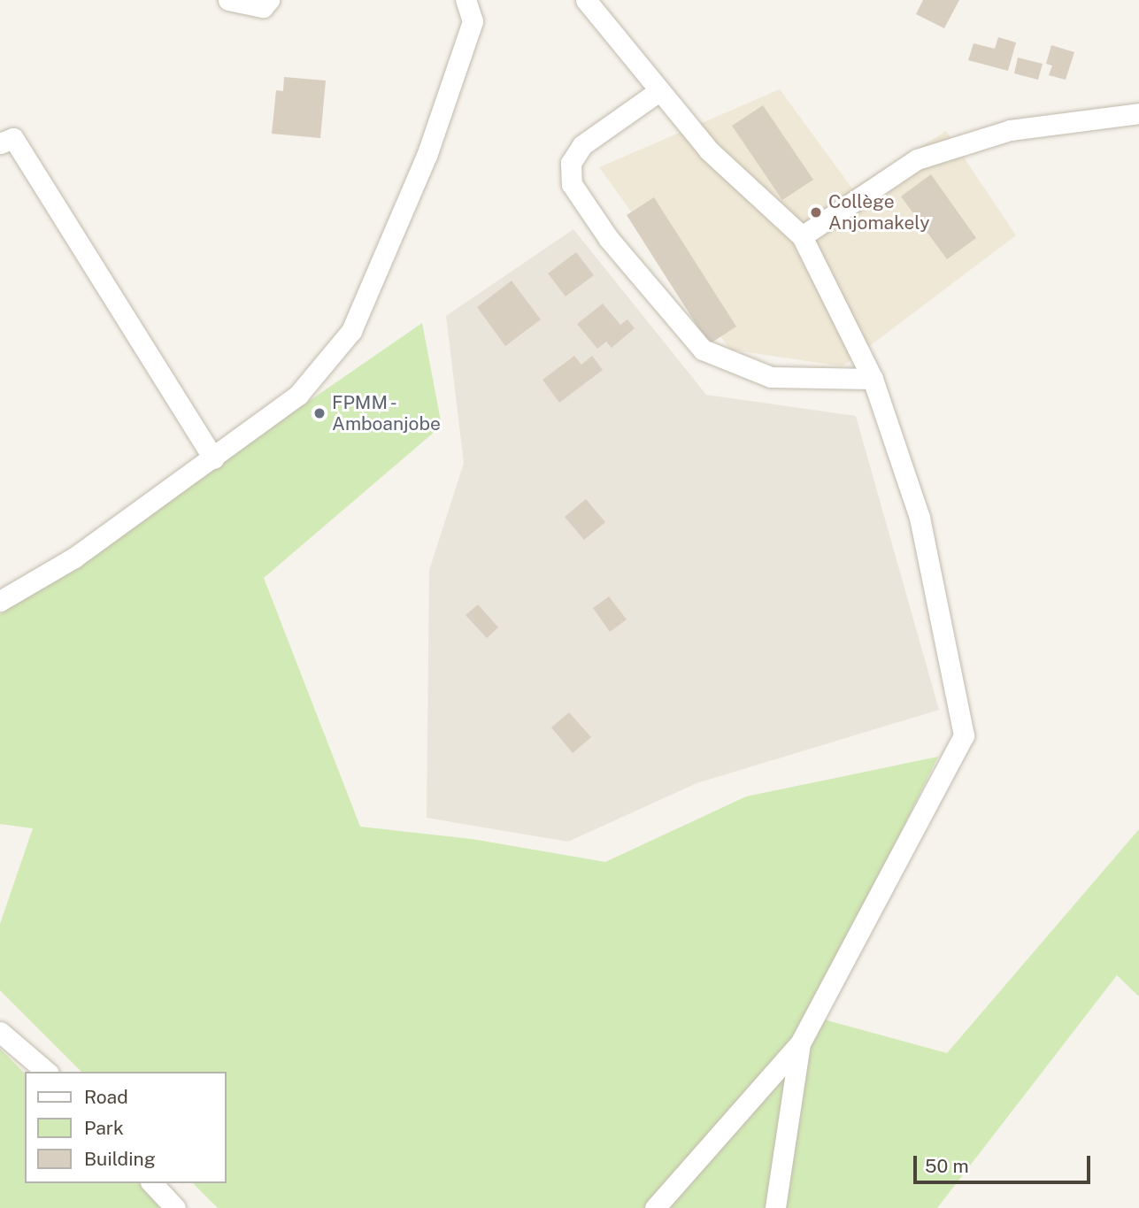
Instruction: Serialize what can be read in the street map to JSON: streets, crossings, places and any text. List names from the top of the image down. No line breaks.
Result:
{"places":["Collège Anjomakely","FPMM - Amboanjobe"],"legend":["Road","Park","Building"],"scale_bar":"50 m"}
